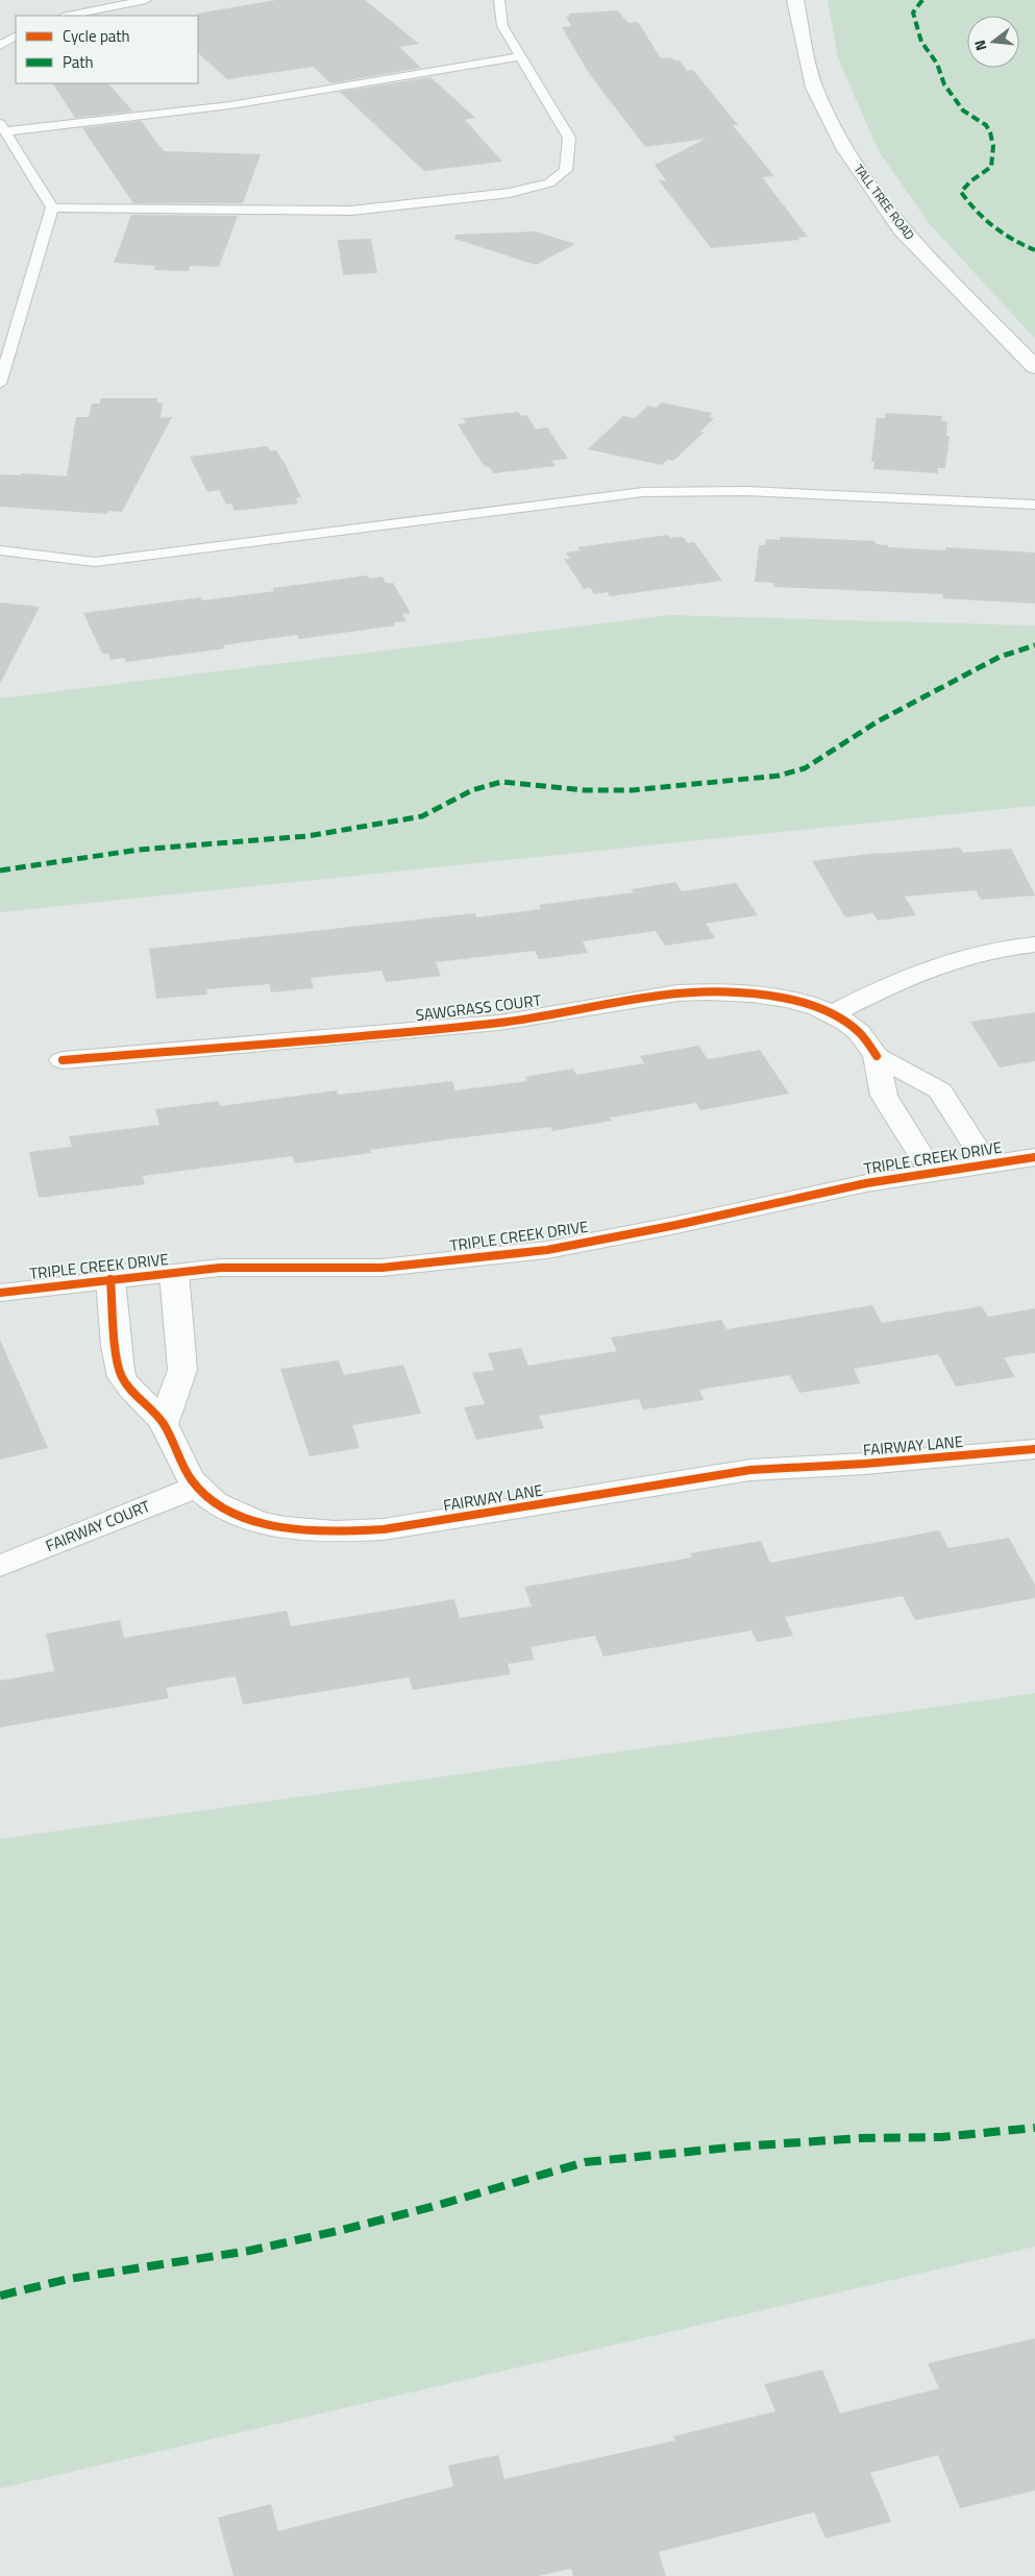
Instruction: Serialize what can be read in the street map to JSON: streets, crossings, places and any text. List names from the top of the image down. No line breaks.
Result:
{"streets":{"street":["TALL TREE ROAD","SAWGRASS COURT","TRIPLE CREEK DRIVE","FAIRWAY LANE","FAIRWAY COURT"]},"crossings":[["SAWGRASS COURT","TRIPLE CREEK DRIVE"],["TRIPLE CREEK DRIVE","FAIRWAY LANE"],["FAIRWAY LANE","FAIRWAY COURT"]],"legend":["Cycle path","Path"],"north":"left"}
